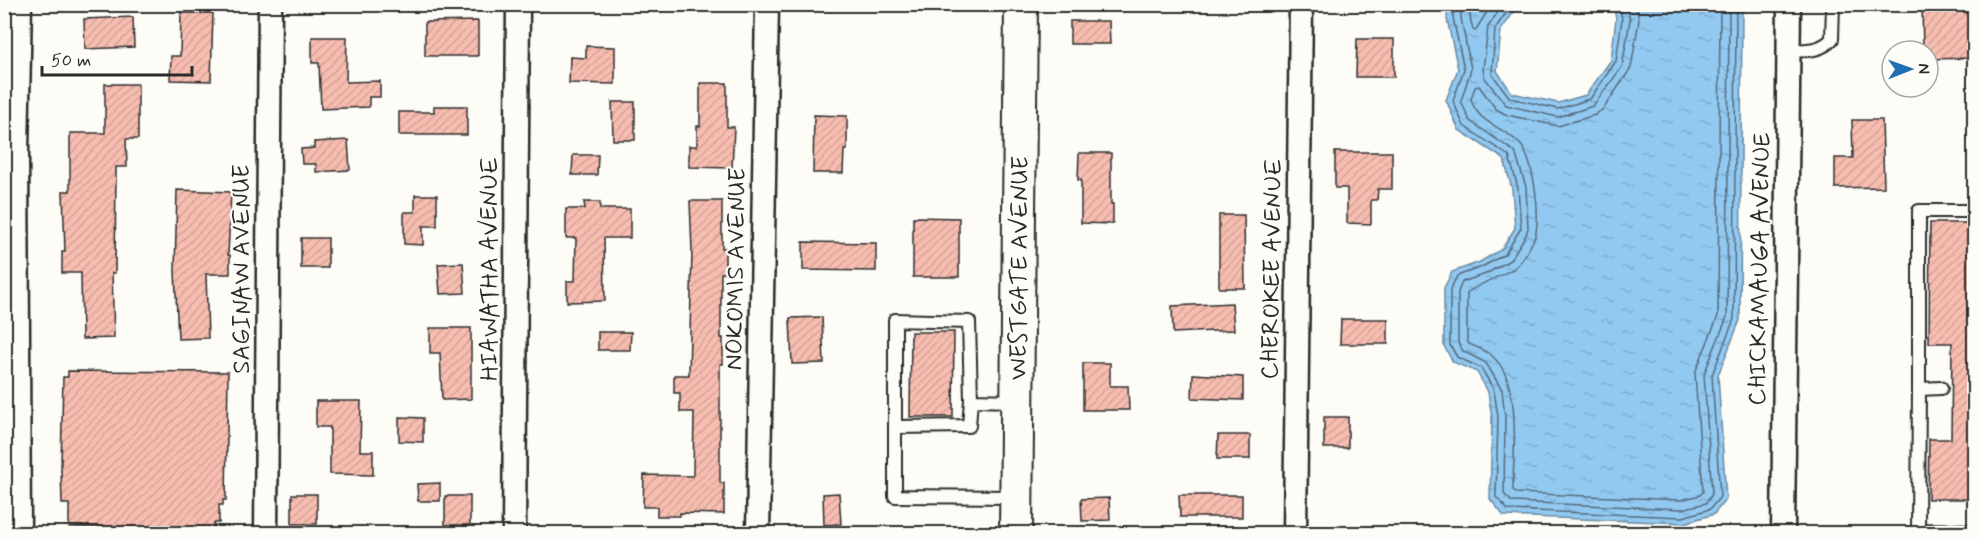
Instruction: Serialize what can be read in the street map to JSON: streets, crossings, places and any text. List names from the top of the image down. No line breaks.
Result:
{"streets":{"street":["SAGINAW AVENUE","HIAWATHA AVENUE","NOKOMIS AVENUE","WESTGATE AVENUE","CHEROKEE AVENUE","CHICKAMAUGA AVENUE"]},"scale_bar":"50 m","north":"right"}
